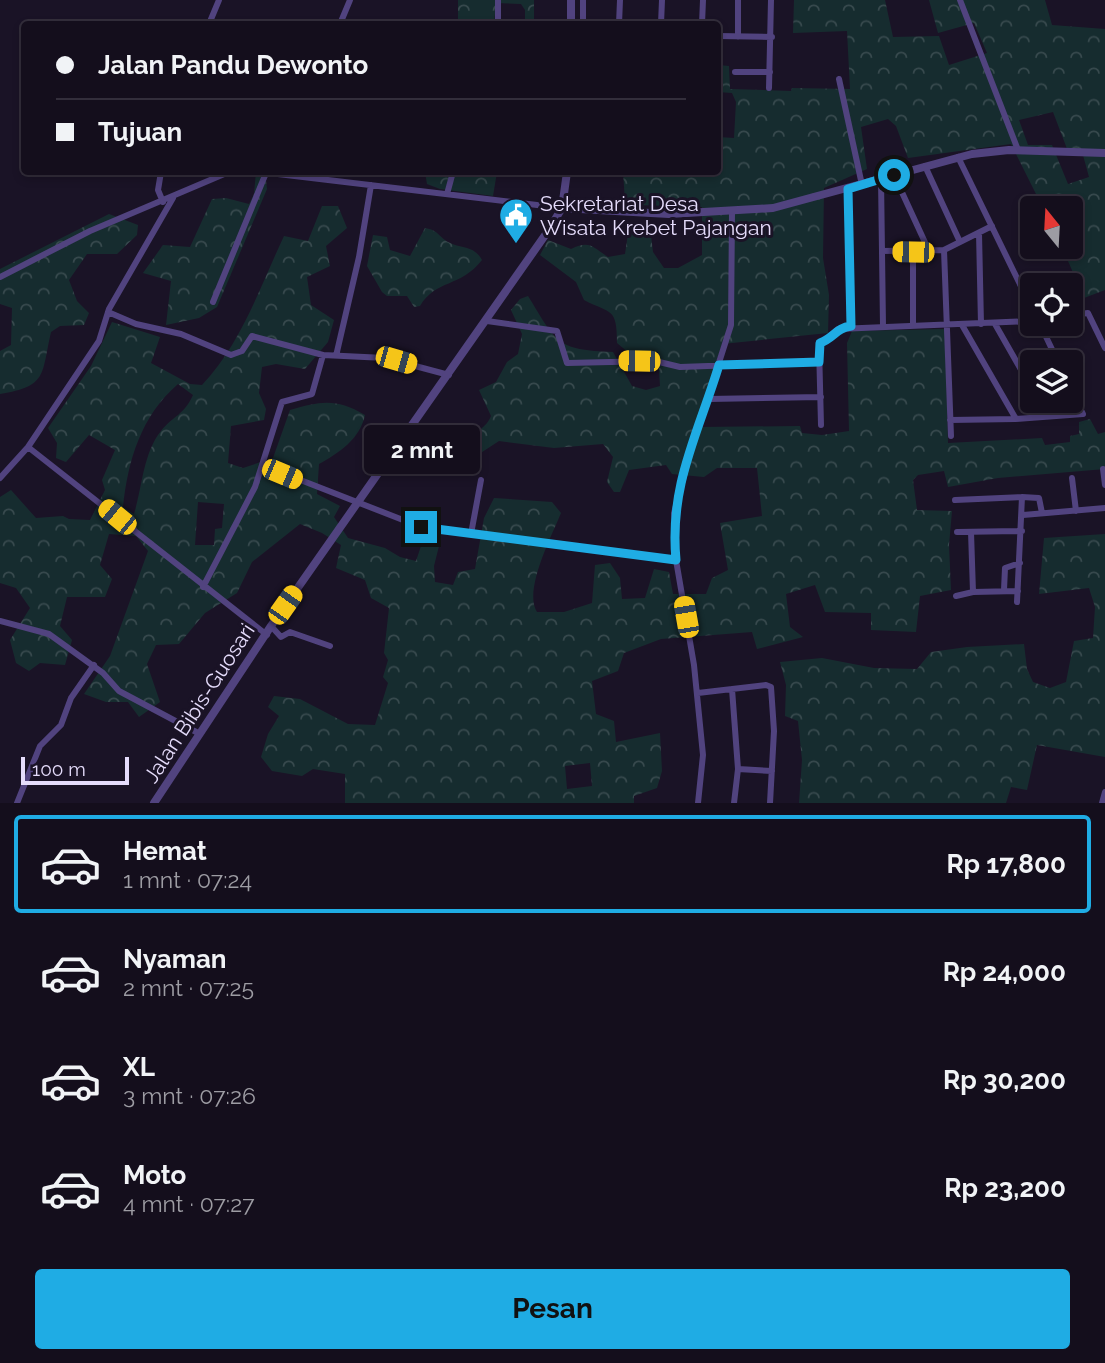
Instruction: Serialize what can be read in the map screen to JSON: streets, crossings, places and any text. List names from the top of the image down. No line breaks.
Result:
{"streets":{"street":["Jalan Bibis-Guosari"]},"places":{"public building":["Sekretariat Desa Wisata Krebet Pajangan"]},"scale_bar":"100 m","north":"top","page":{"banner":["Jalan Pandu Dewonto","Tujuan"],"bubble":"2 mnt","scale":"100 m","list":[{"name":"Hemat","note":"1 mnt · 07:24","value":"Rp 17,800"},{"name":"Nyaman","note":"2 mnt · 07:25","value":"Rp 24,000"},{"name":"XL","note":"3 mnt · 07:26","value":"Rp 30,200"},{"name":"Moto","note":"4 mnt · 07:27","value":"Rp 23,200"}],"buttons":"Pesan"}}
